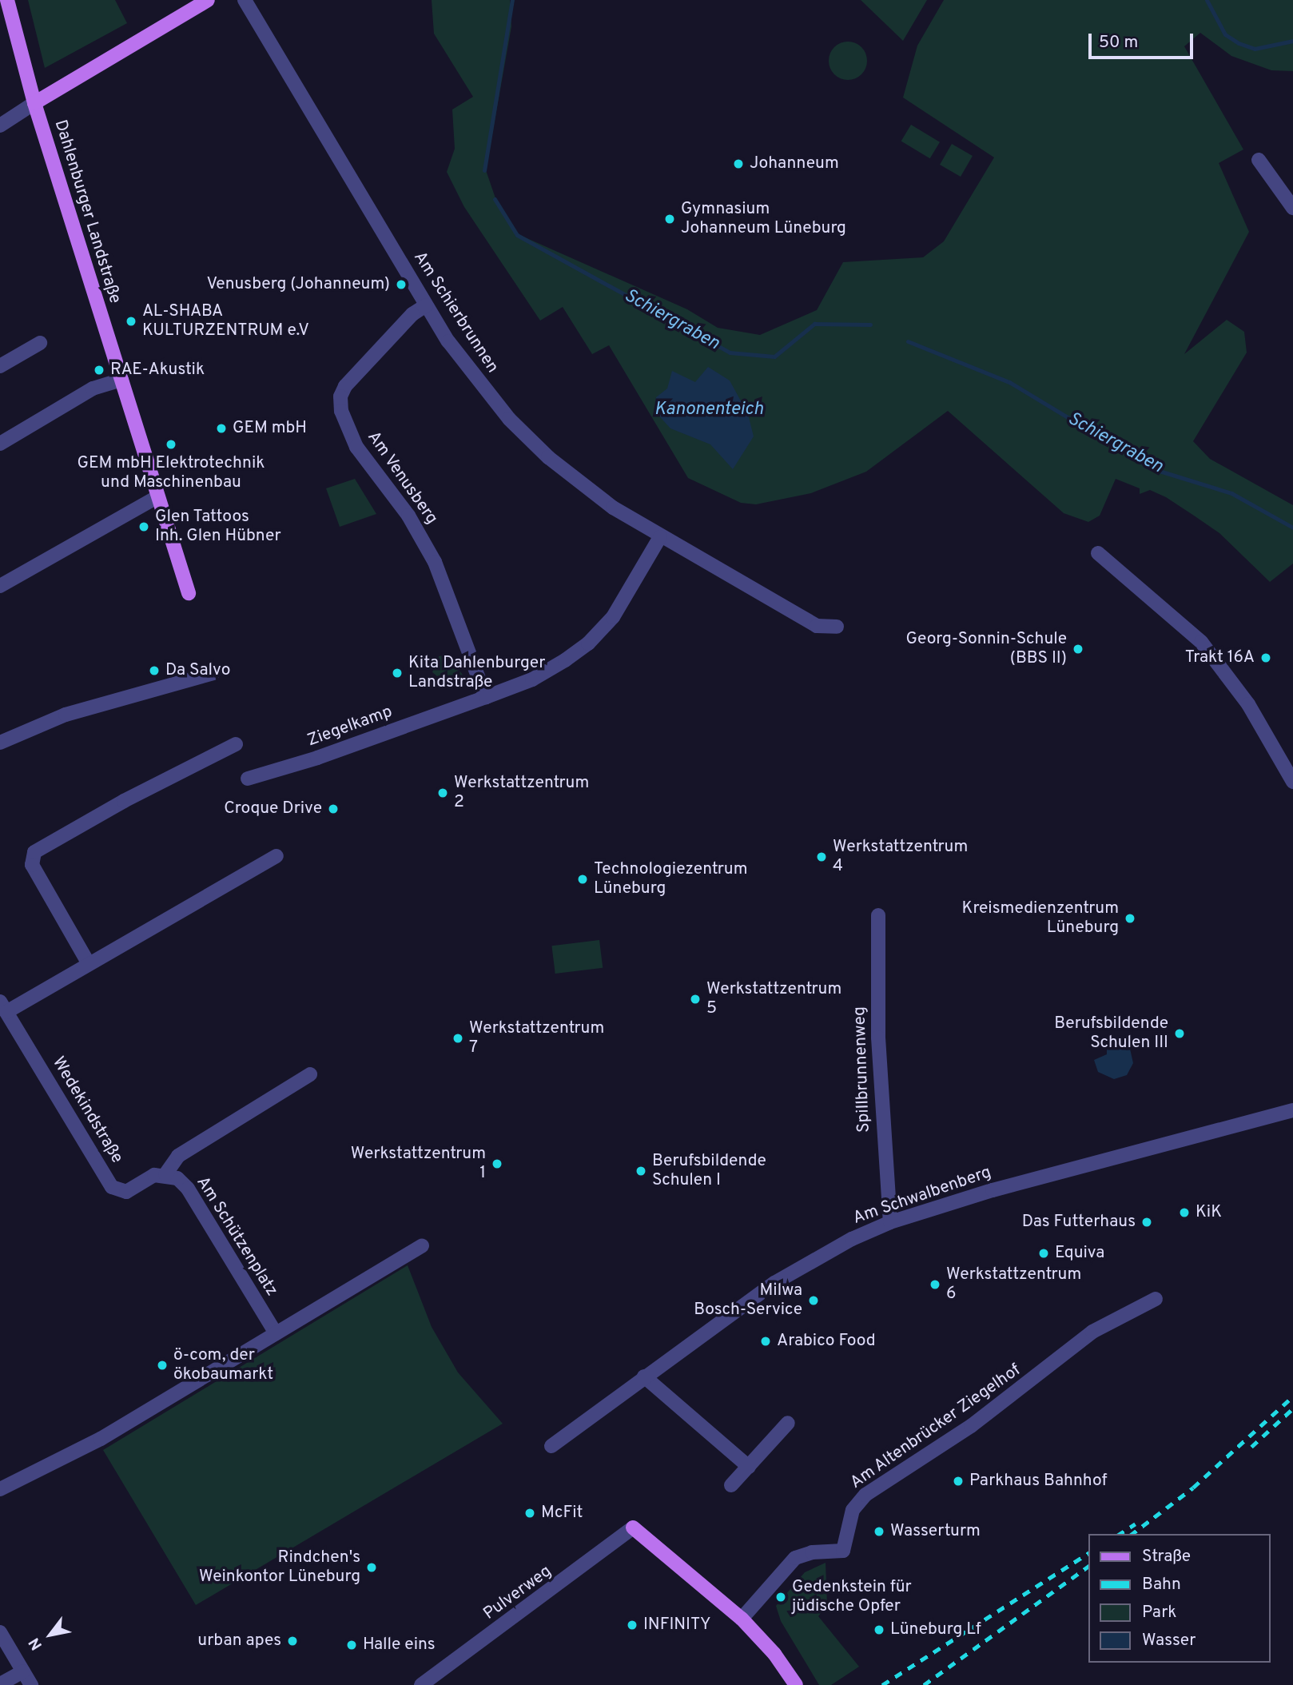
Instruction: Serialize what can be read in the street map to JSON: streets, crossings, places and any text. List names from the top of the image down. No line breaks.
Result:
{"streets":{"main road":["Dahlenburger Landstraße"],"street":["Am Schierbrunnen","Am Venusberg","Ziegelkamp","Spillbrunnenweg","Wedekindstraße","Am Schwalbenberg","Am Schützenplatz","Am Altenbrücker Ziegelhof","Pulverweg"]},"crossings":[["Am Schierbrunnen","Am Venusberg"],["Am Schierbrunnen","Ziegelkamp"],["Am Venusberg","Ziegelkamp"],["Spillbrunnenweg","Am Schwalbenberg"],["Wedekindstraße","Am Schützenplatz"]],"water":["Schiergraben","Kanonenteich"],"places":["Johanneum","Gymnasium Johanneum Lüneburg","Venusberg (Johanneum)","AL-SHABA KULTURZENTRUM e.V","RAE-Akustik","GEM mbH","GEM mbH Elektrotechnik und Maschinenbau","Glen Tattoos Inh. Glen Hübner","Georg-Sonnin-Schule (BBS II)","Trakt 16A","Da Salvo","Kita Dahlenburger Landstraße","Werkstattzentrum 2","Croque Drive","Werkstattzentrum 4","Technologiezentrum Lüneburg","Kreismedienzentrum Lüneburg","Werkstattzentrum 5","Berufsbildende Schulen III","Werkstattzentrum 7","Werkstattzentrum 1","Berufsbildende Schulen I","KiK","Das Futterhaus","Equiva","Werkstattzentrum 6","Milwa Bosch-Service","Arabico Food","ö-com, der ökobaumarkt","Parkhaus Bahnhof","McFit","Wasserturm","Rindchen's Weinkontor Lüneburg","Gedenkstein für jüdische Opfer","INFINITY","Lüneburg Lf","urban apes","Halle eins"],"legend":["Straße","Bahn","Park","Wasser"],"scale_bar":"50 m","north":"bottom left"}
